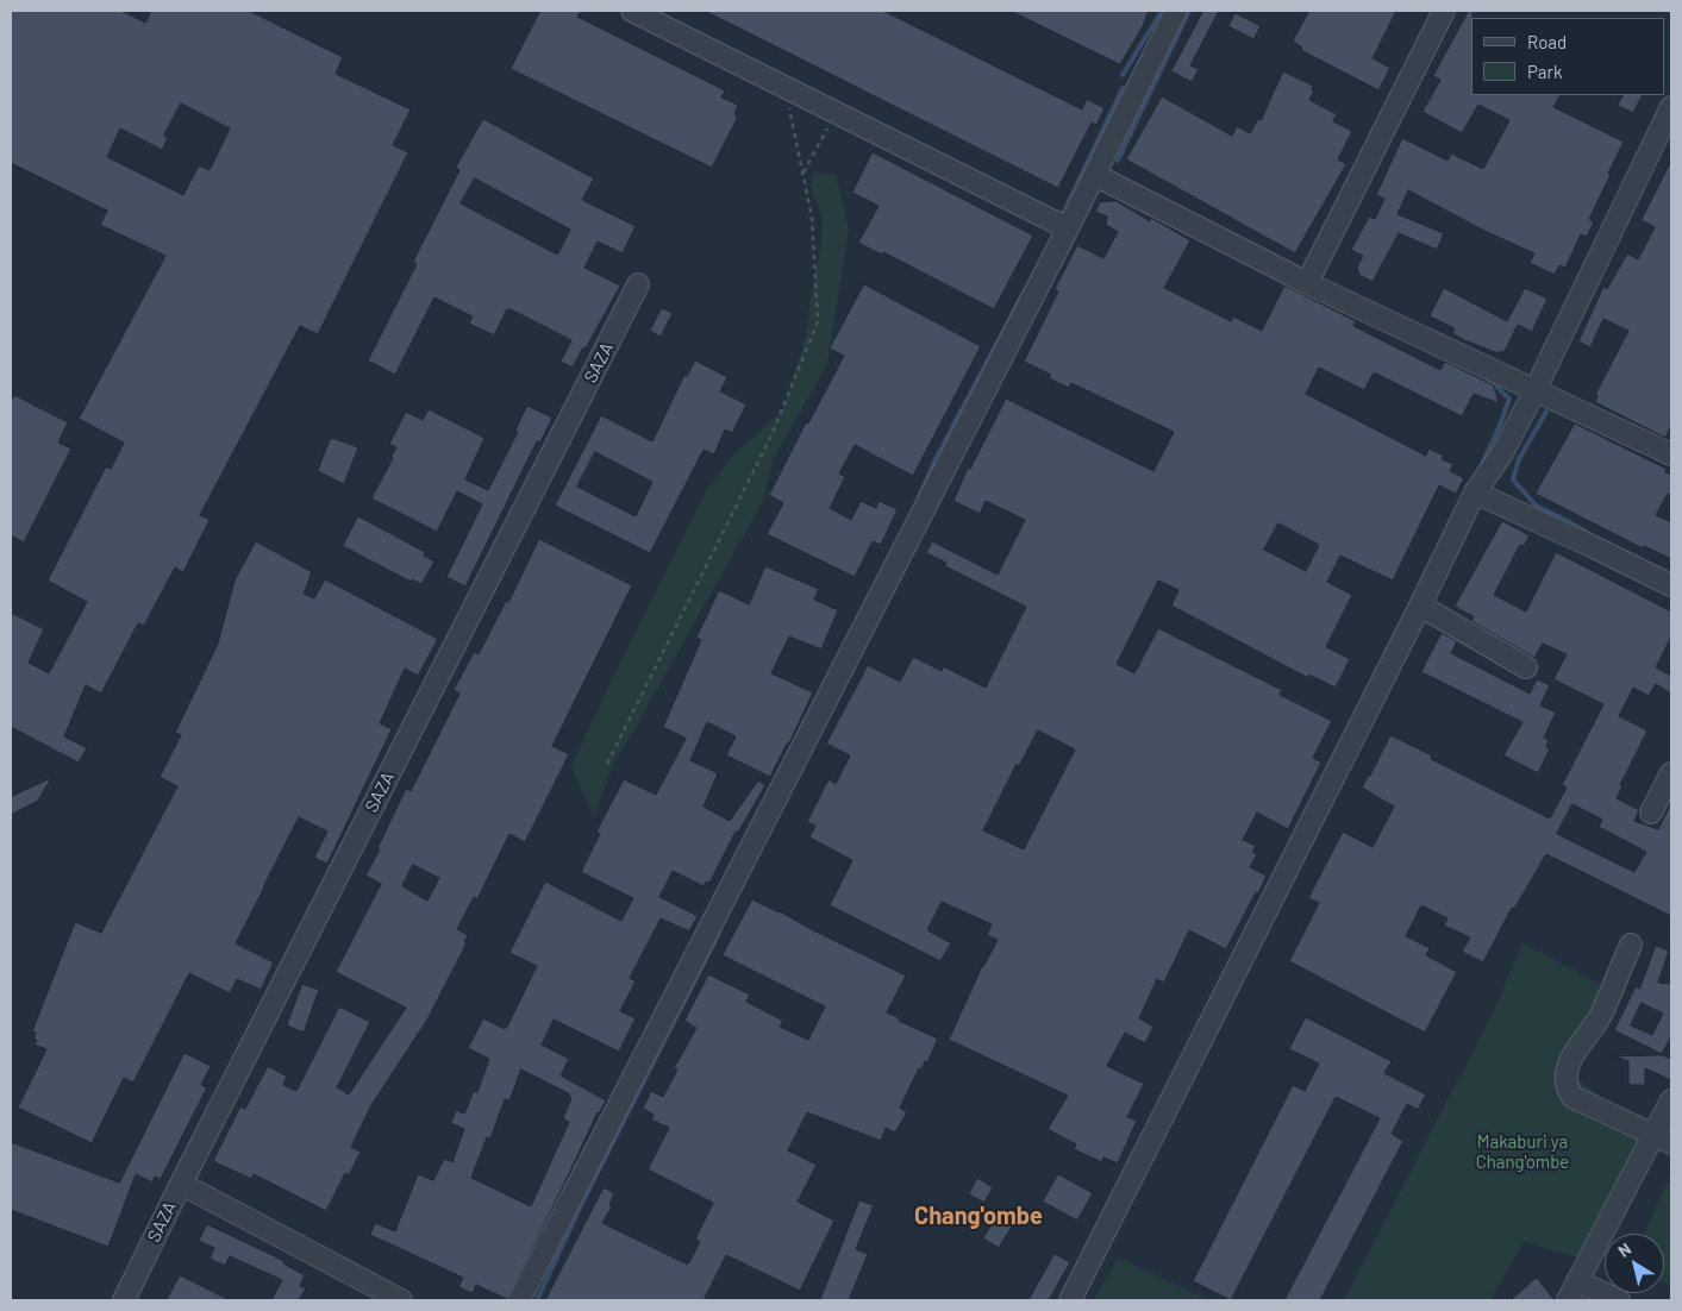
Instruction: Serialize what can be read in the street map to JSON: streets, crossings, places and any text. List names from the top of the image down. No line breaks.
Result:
{"streets":{"street":["SAZA"]},"districts":["Chang'ombe"],"parks":["Makaburi ya Chang'ombe"],"legend":["Road","Park"],"north":"top left"}
